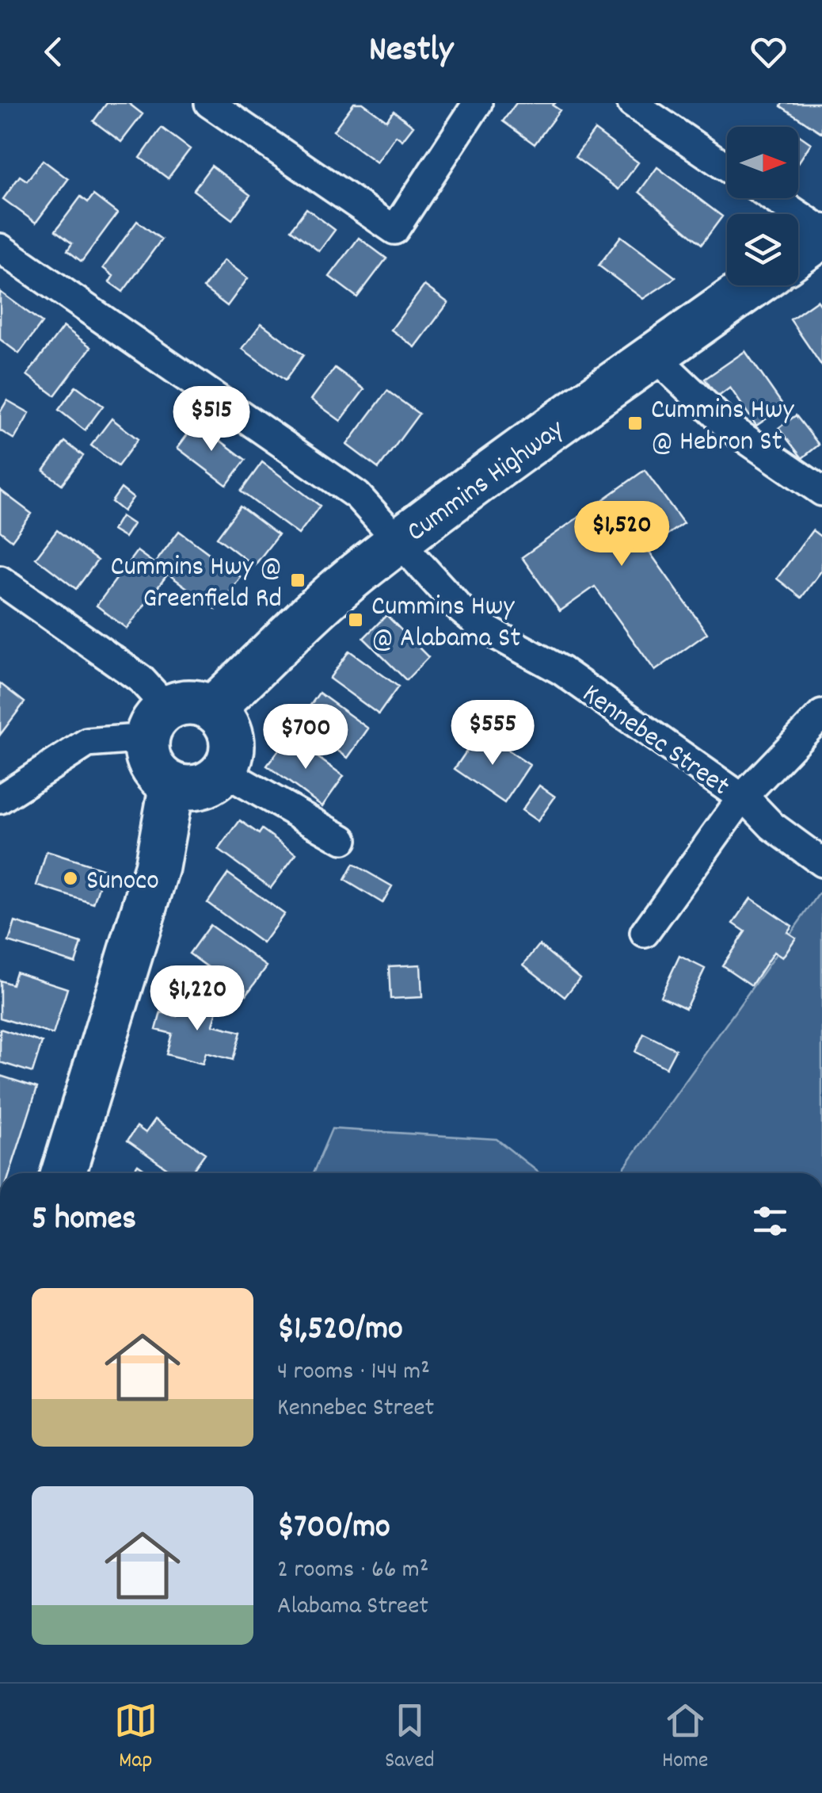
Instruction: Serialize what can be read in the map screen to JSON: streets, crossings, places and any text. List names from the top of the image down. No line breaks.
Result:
{"streets":{"main road":["Cummins Highway"],"street":["Kennebec Street"]},"crossings":[["Cummins Highway","Kennebec Street"]],"places":{"transit":["Cummins Hwy @ Hebron St","Cummins Hwy @ Greenfield Rd","Cummins Hwy @ Alabama St"],"other":["Sunoco"]},"north":"right","page":{"header":"Nestly","price":["$515","$1,520","$555","$700","$1,220"],"heading":"5 homes","list":[{"name":"$1,520/mo","note":"4 rooms · 144 m² · Kennebec Street"},{"name":"$700/mo","note":"2 rooms · 66 m² · Alabama Street"}],"tabs":["Map","Saved","Home"]}}
